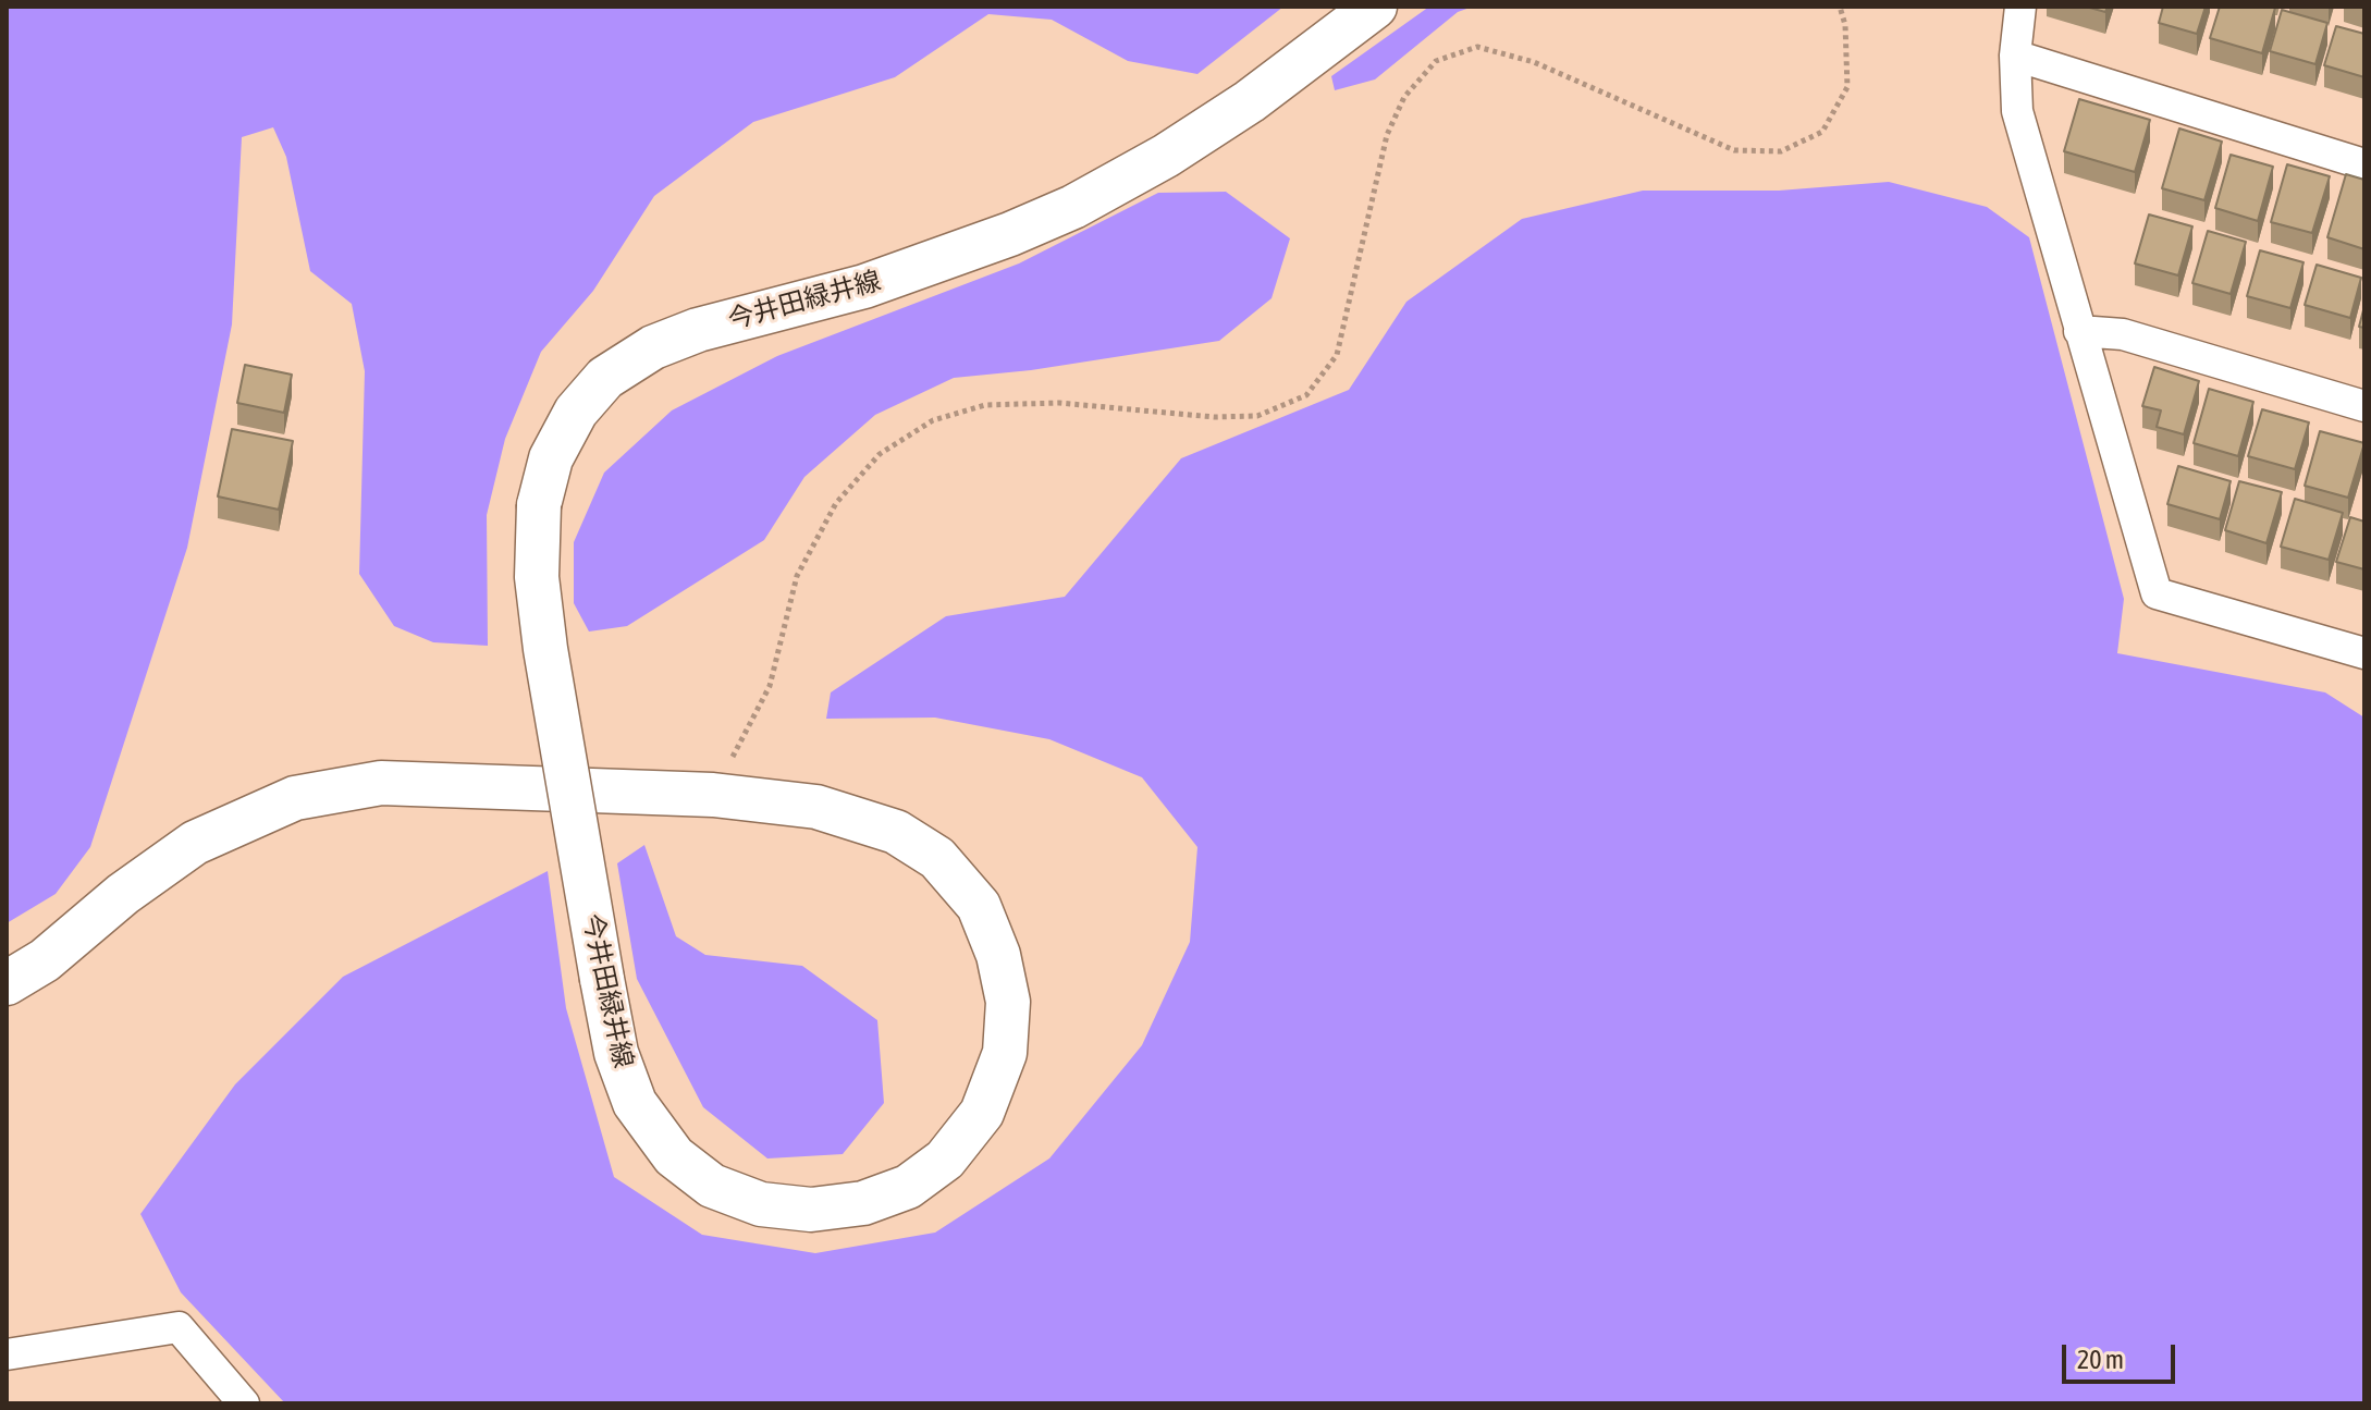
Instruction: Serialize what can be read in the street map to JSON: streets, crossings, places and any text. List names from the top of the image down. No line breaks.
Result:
{"streets":{"main road":["今井田緑井線"]},"scale_bar":"20 m"}
